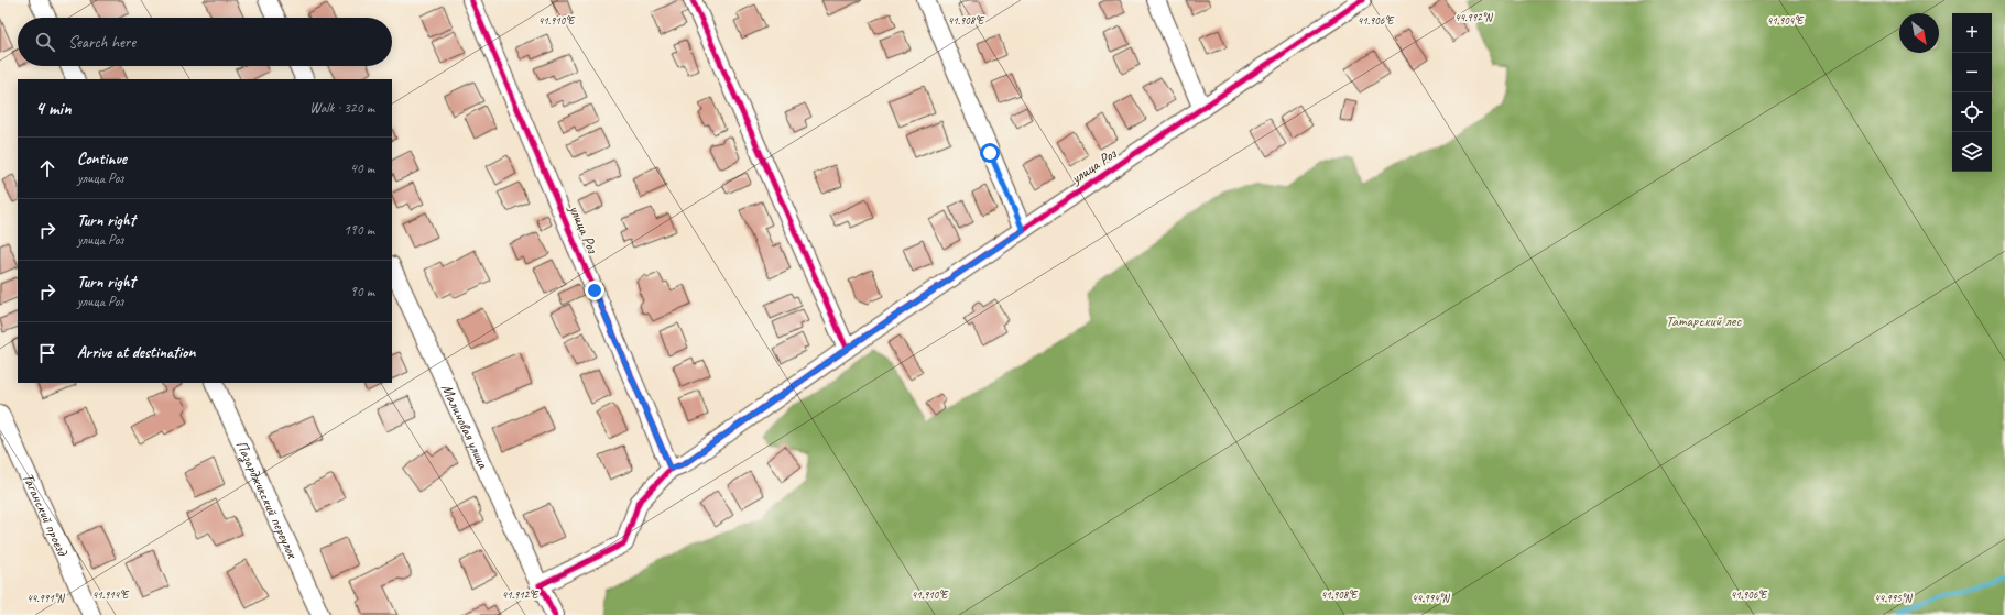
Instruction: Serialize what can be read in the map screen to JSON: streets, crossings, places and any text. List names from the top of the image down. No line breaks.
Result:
{"streets":{"street":["улица Роз","Малиновая улица","Пазарджикский переулок","Таганский проезд"]},"crossings":[["улица Роз","Малиновая улица"]],"parks":["Татарский лес"],"north":"bottom right","page":{"map_buttons":["+","−"],"search":"Search here","heading":["4 min","Walk · 320 m"],"list":[["Continue","улица Роз","40 m"],["Turn right","улица Роз","190 m"],["Turn right","улица Роз","90 m"],"Arrive at destination"]},"coordinates":["44.992°N","41.906°E","41.910°E","41.908°E","41.904°E","41.914°E","41.912°E","44.991°N","44.994°N","44.995°N"]}
